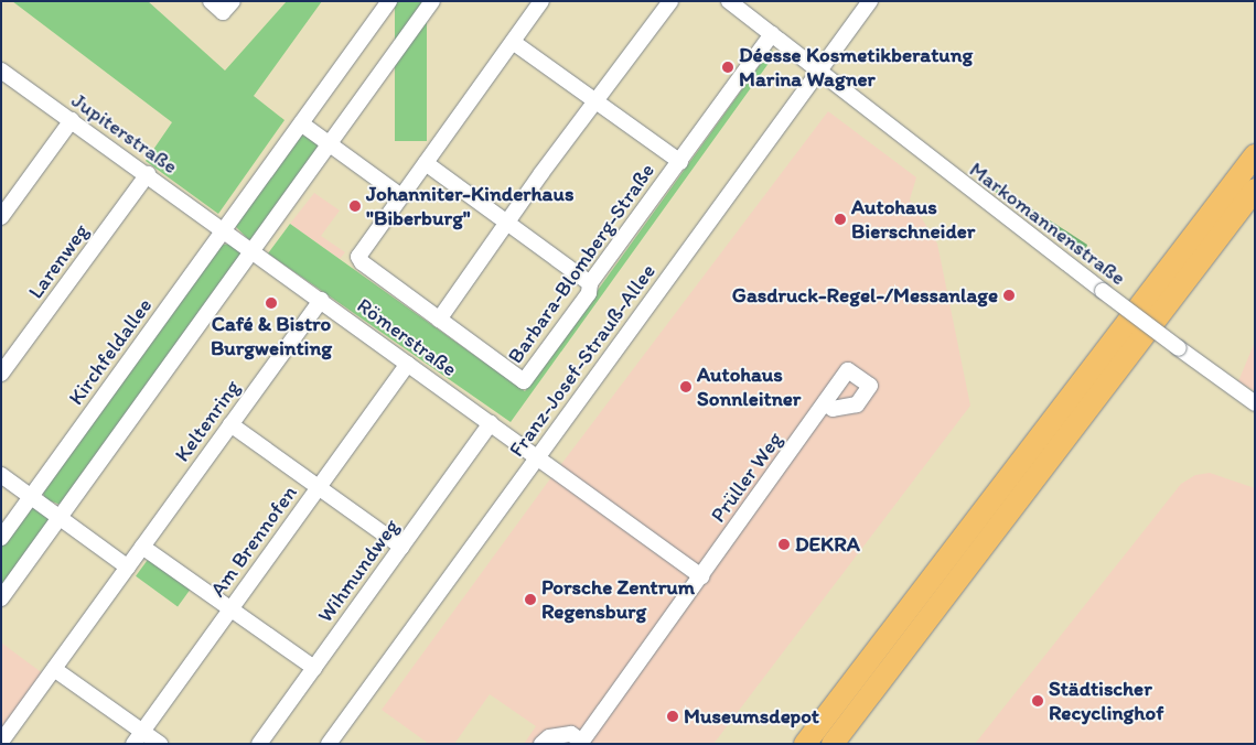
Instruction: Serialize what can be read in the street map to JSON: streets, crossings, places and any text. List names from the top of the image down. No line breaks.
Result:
{"streets":{"street":["Jupiterstraße","Markomannenstraße","Larenweg","Barbara-Blomberg-Straße","Römerstraße","Kirchfeldallee","Franz-Josef-Strauß-Allee","Keltenring","Prüller Weg","Am Brennofen","Wihmundweg"]},"crossings":[["Jupiterstraße","Larenweg"],["Jupiterstraße","Kirchfeldallee"],["Markomannenstraße","Barbara-Blomberg-Straße"],["Markomannenstraße","Franz-Josef-Strauß-Allee"],["Römerstraße","Franz-Josef-Strauß-Allee"],["Römerstraße","Keltenring"],["Römerstraße","Am Brennofen"],["Römerstraße","Wihmundweg"]],"places":["Déesse Kosmetikberatung Marina Wagner","Johanniter-Kinderhaus \"Biberburg\"","Autohaus Bierschneider","Gasdruck-Regel-/Messanlage","Café & Bistro Burgweinting","Autohaus Sonnleitner","DEKRA","Porsche Zentrum Regensburg","Städtischer Recyclinghof","Museumsdepot"]}
